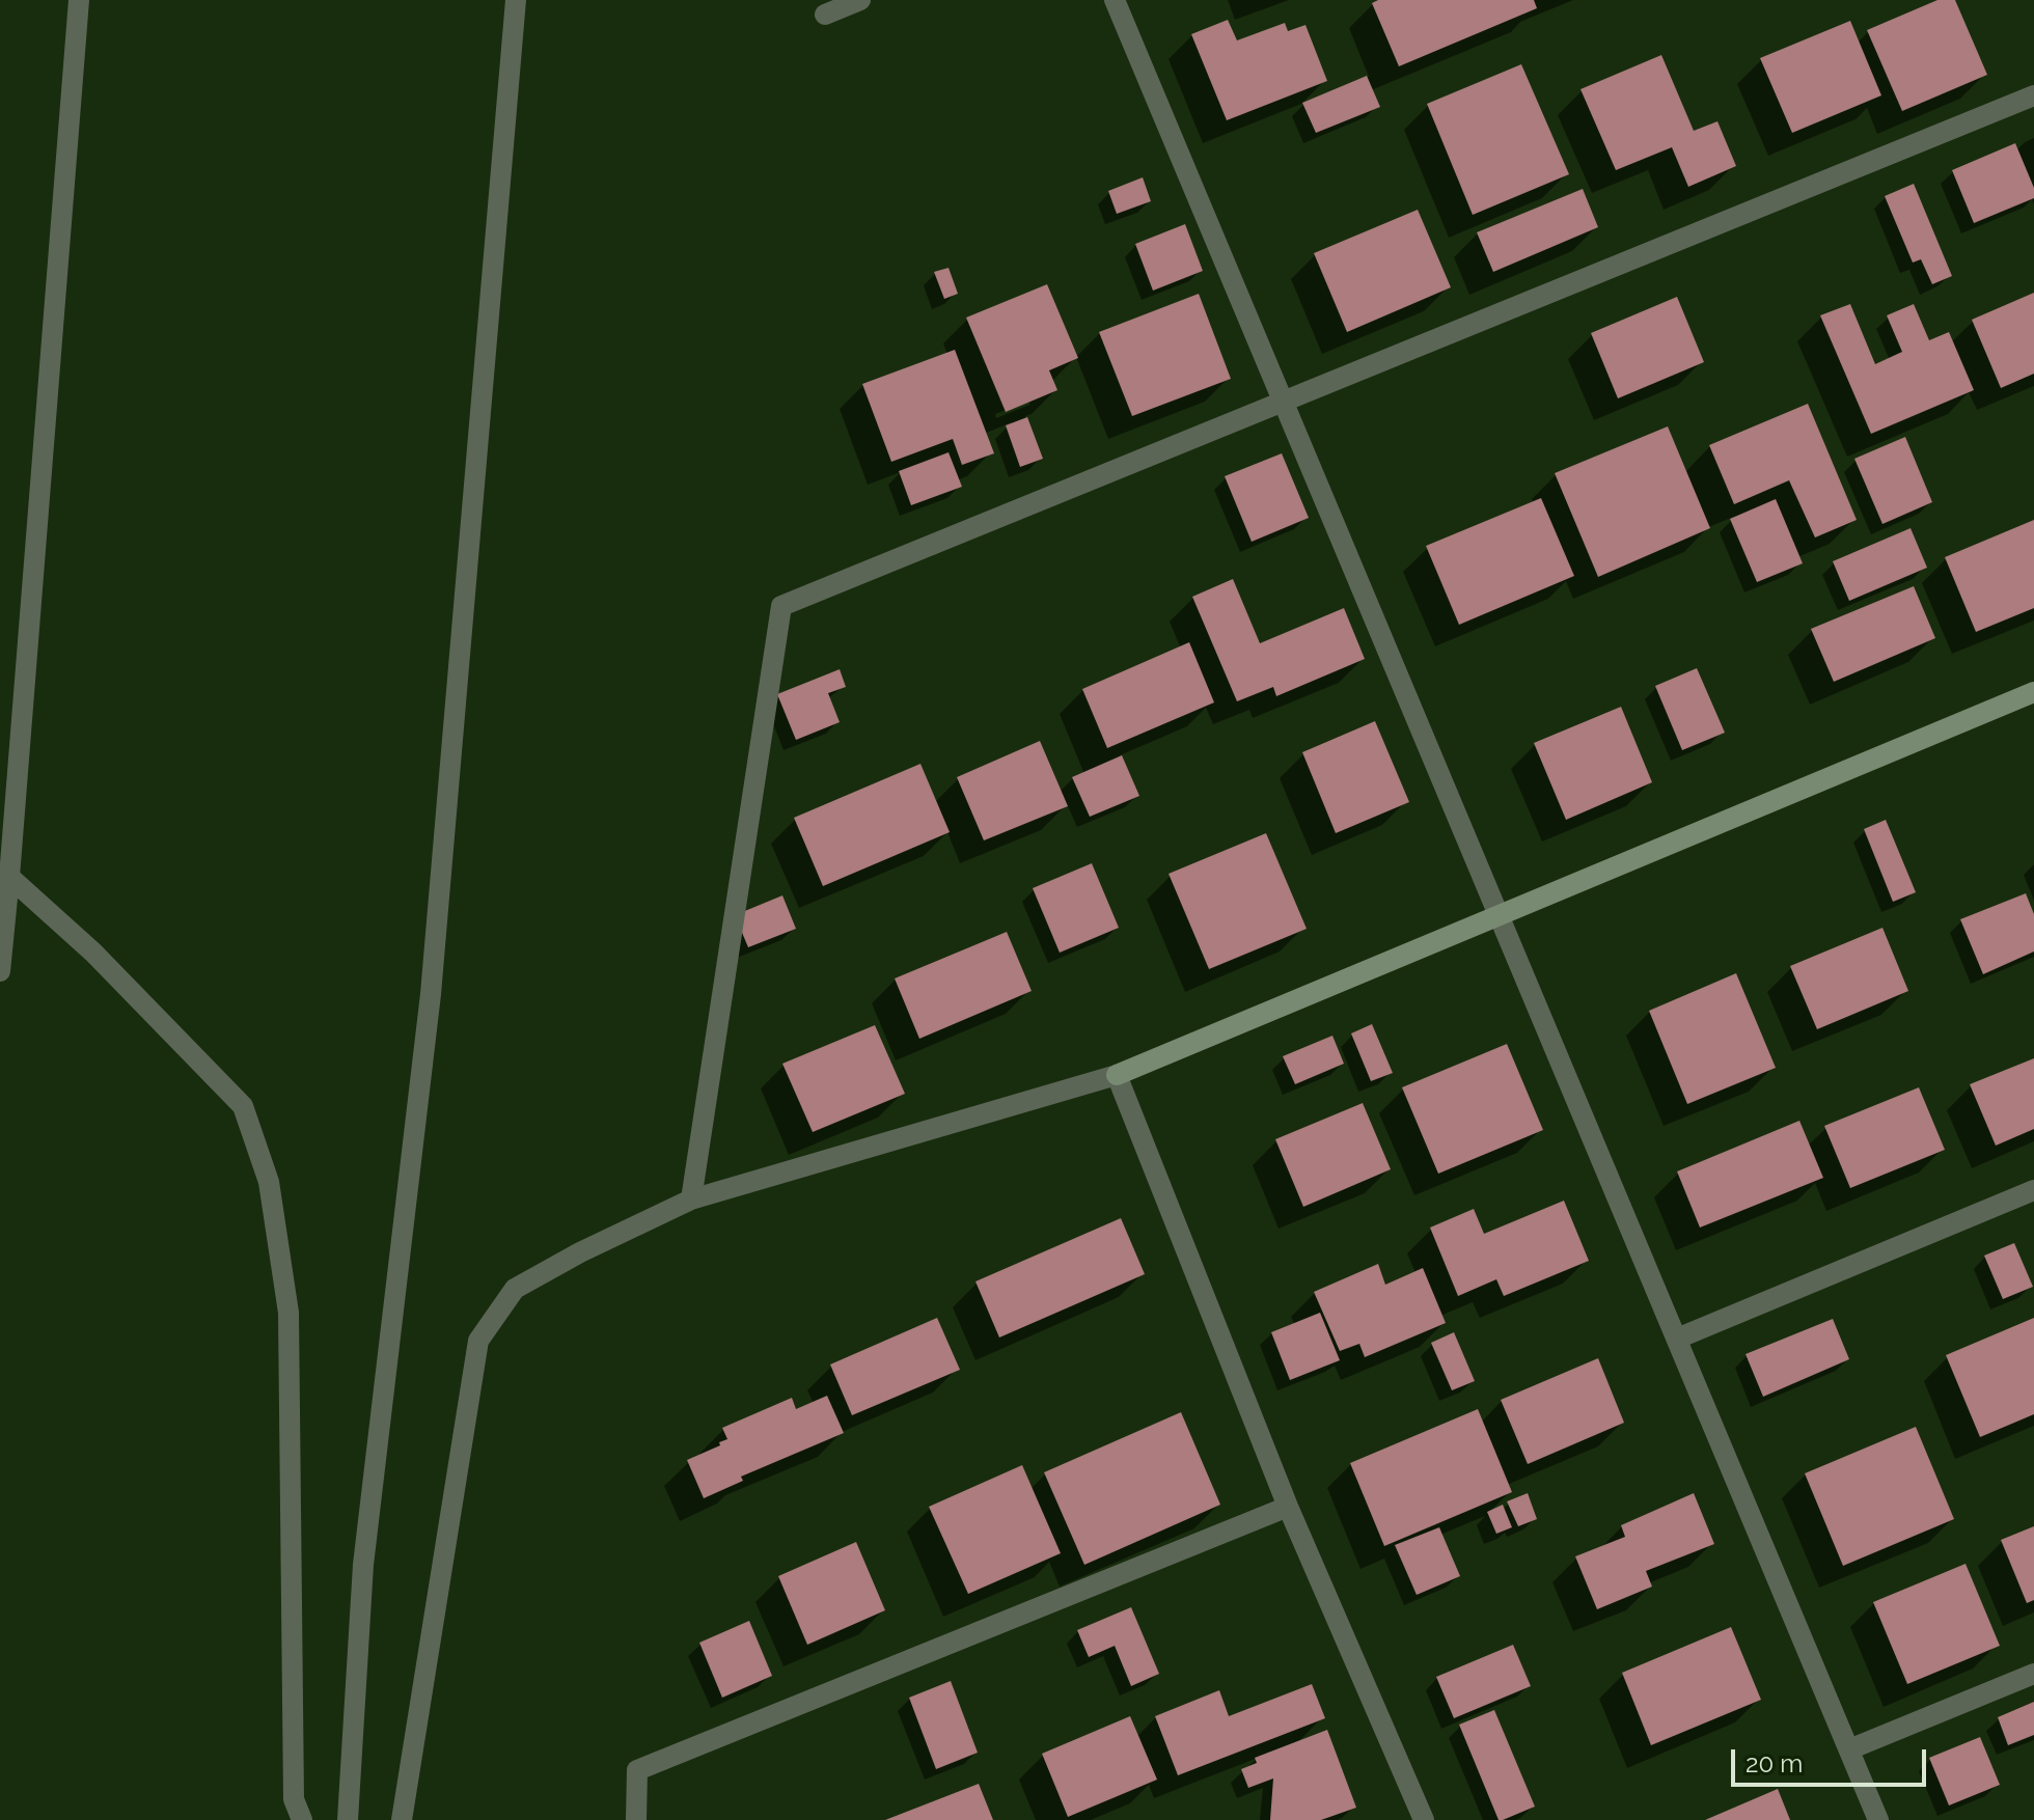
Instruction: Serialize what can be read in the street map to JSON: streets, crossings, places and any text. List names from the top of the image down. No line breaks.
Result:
{"scale_bar":"20 m"}
